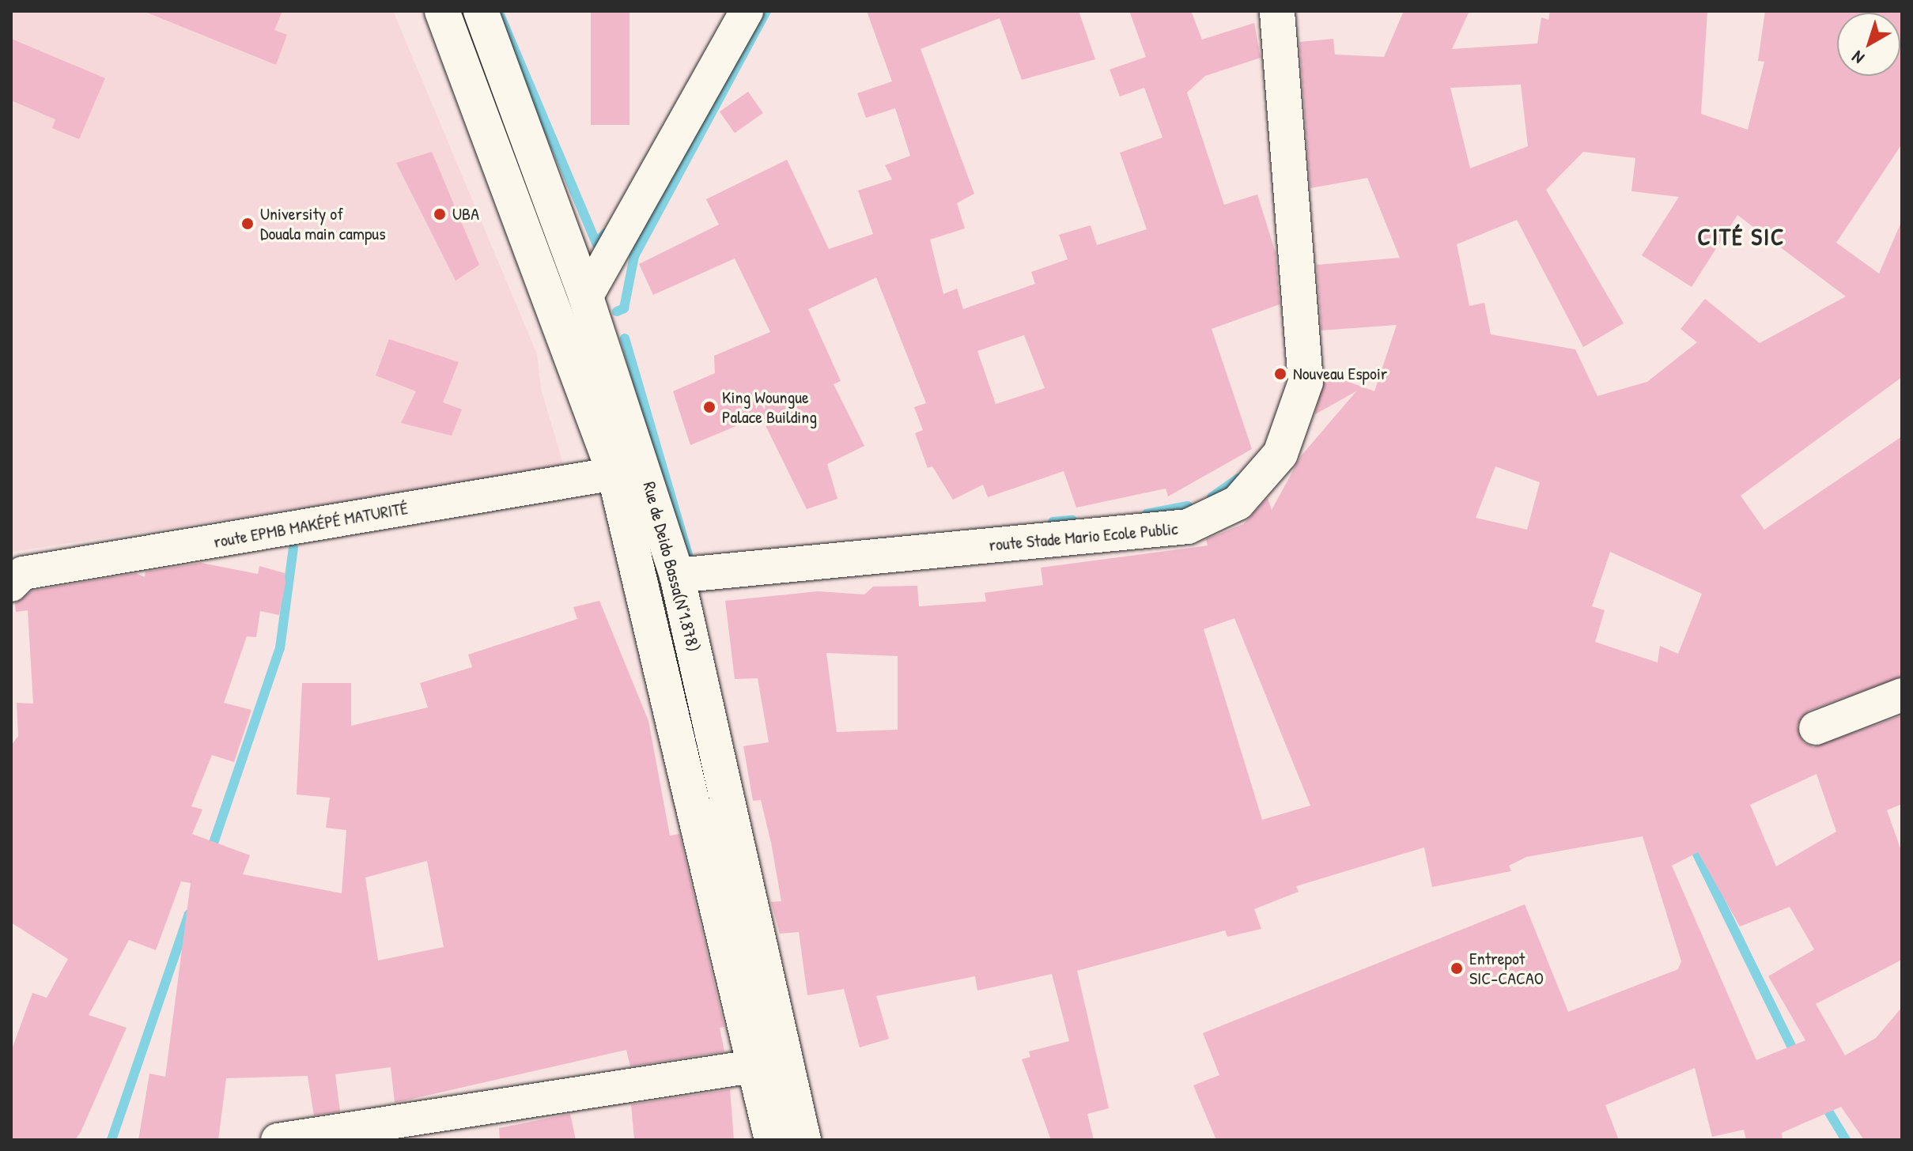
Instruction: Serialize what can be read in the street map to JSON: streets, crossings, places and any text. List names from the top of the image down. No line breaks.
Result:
{"streets":{"main road":["route Stade Mario Ecole Public","Rue de Deido Bassa(N°1.878)"],"street":["route EPMB MAKÉPÉ MATURITÉ"]},"crossings":[["route Stade Mario Ecole Public","Rue de Deido Bassa(N°1.878)"]],"districts":["CITÉ SIC"],"places":["UBA","University of Douala main campus","Nouveau Espoir","King Woungue Palace Building","Entrepot SIC-CACAO"],"north":"bottom left"}
